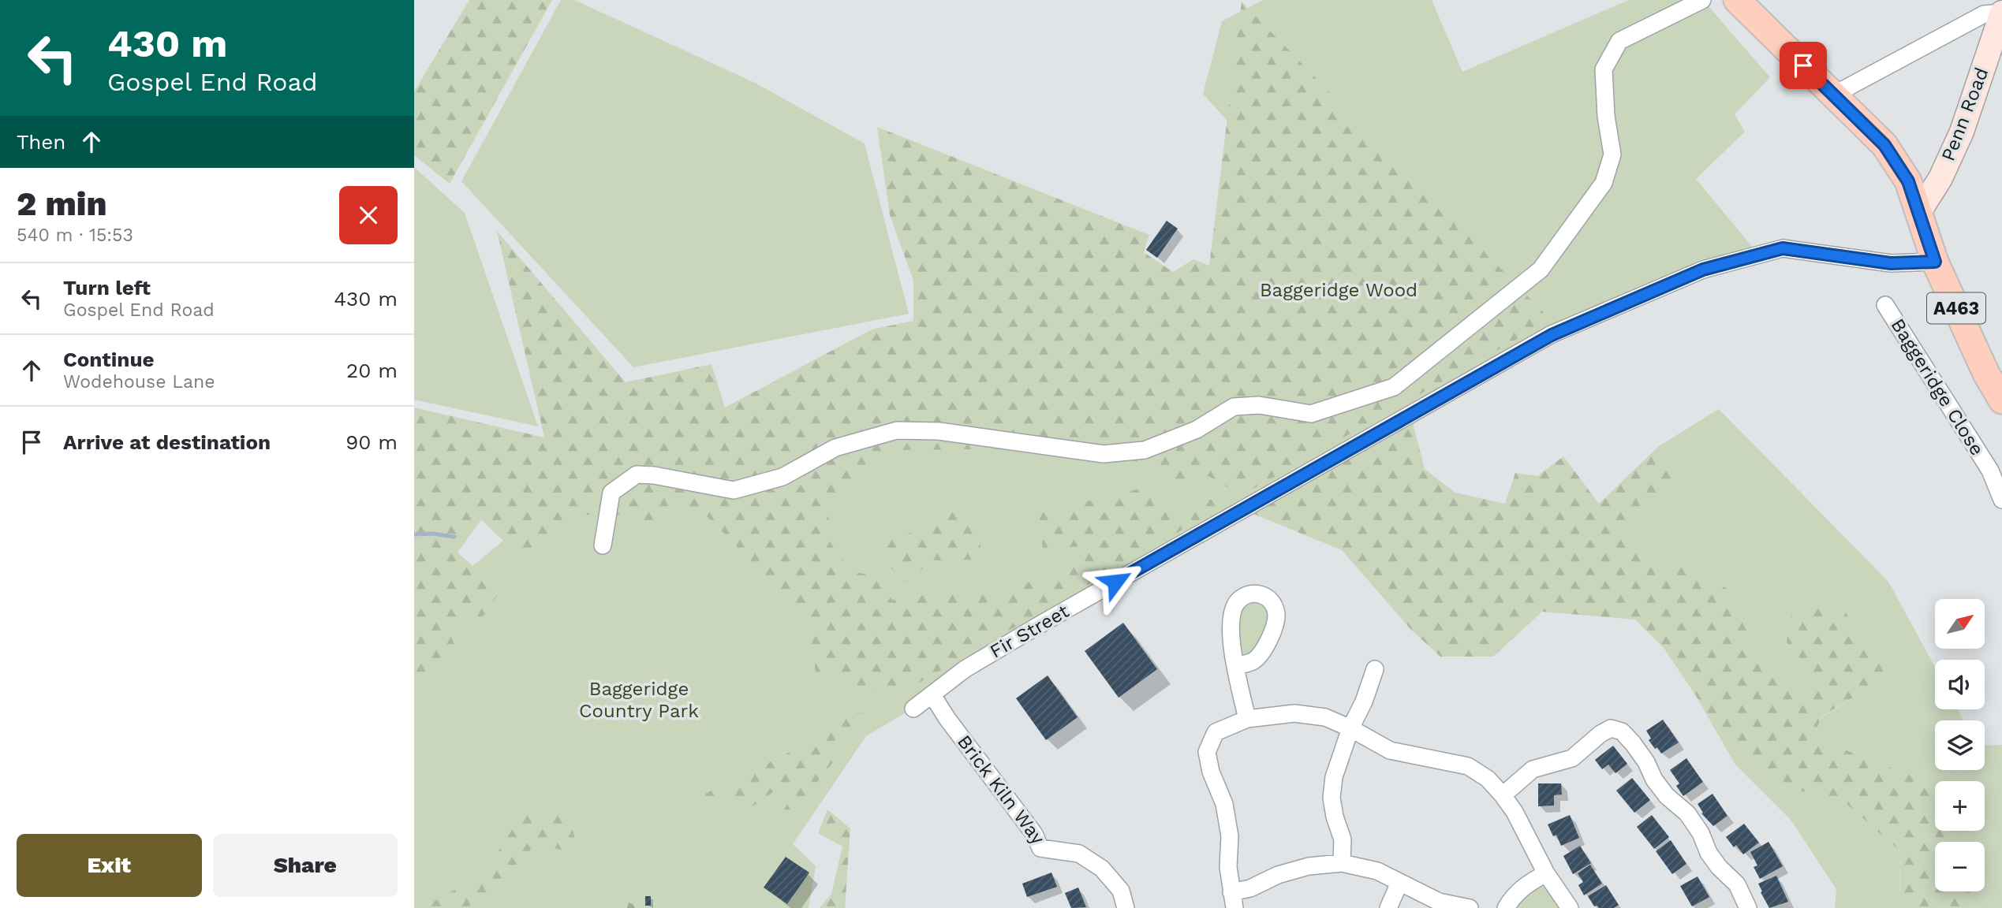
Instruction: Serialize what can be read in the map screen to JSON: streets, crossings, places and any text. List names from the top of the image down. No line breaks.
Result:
{"streets":{"main road":["A463"],"street":["Penn Road","Baggeridge Close","Fir Street","Brick Kiln Way"]},"crossings":[["Penn Road","A463"],["A463","Fir Street"],["Fir Street","Brick Kiln Way"]],"parks":["Baggeridge Wood","Baggeridge Country Park"],"north":"top right","page":{"turn":["430 m","Gospel End Road"],"then":"Then","heading":["2 min","540 m · 15:53"],"list":[{"name":"Turn left","note":"Gospel End Road","value":"430 m"},{"name":"Continue","note":"Wodehouse Lane","value":"20 m"},{"name":"Arrive at destination","value":"90 m"}],"map_buttons":["+","−"],"buttons":["Exit","Share"]}}
